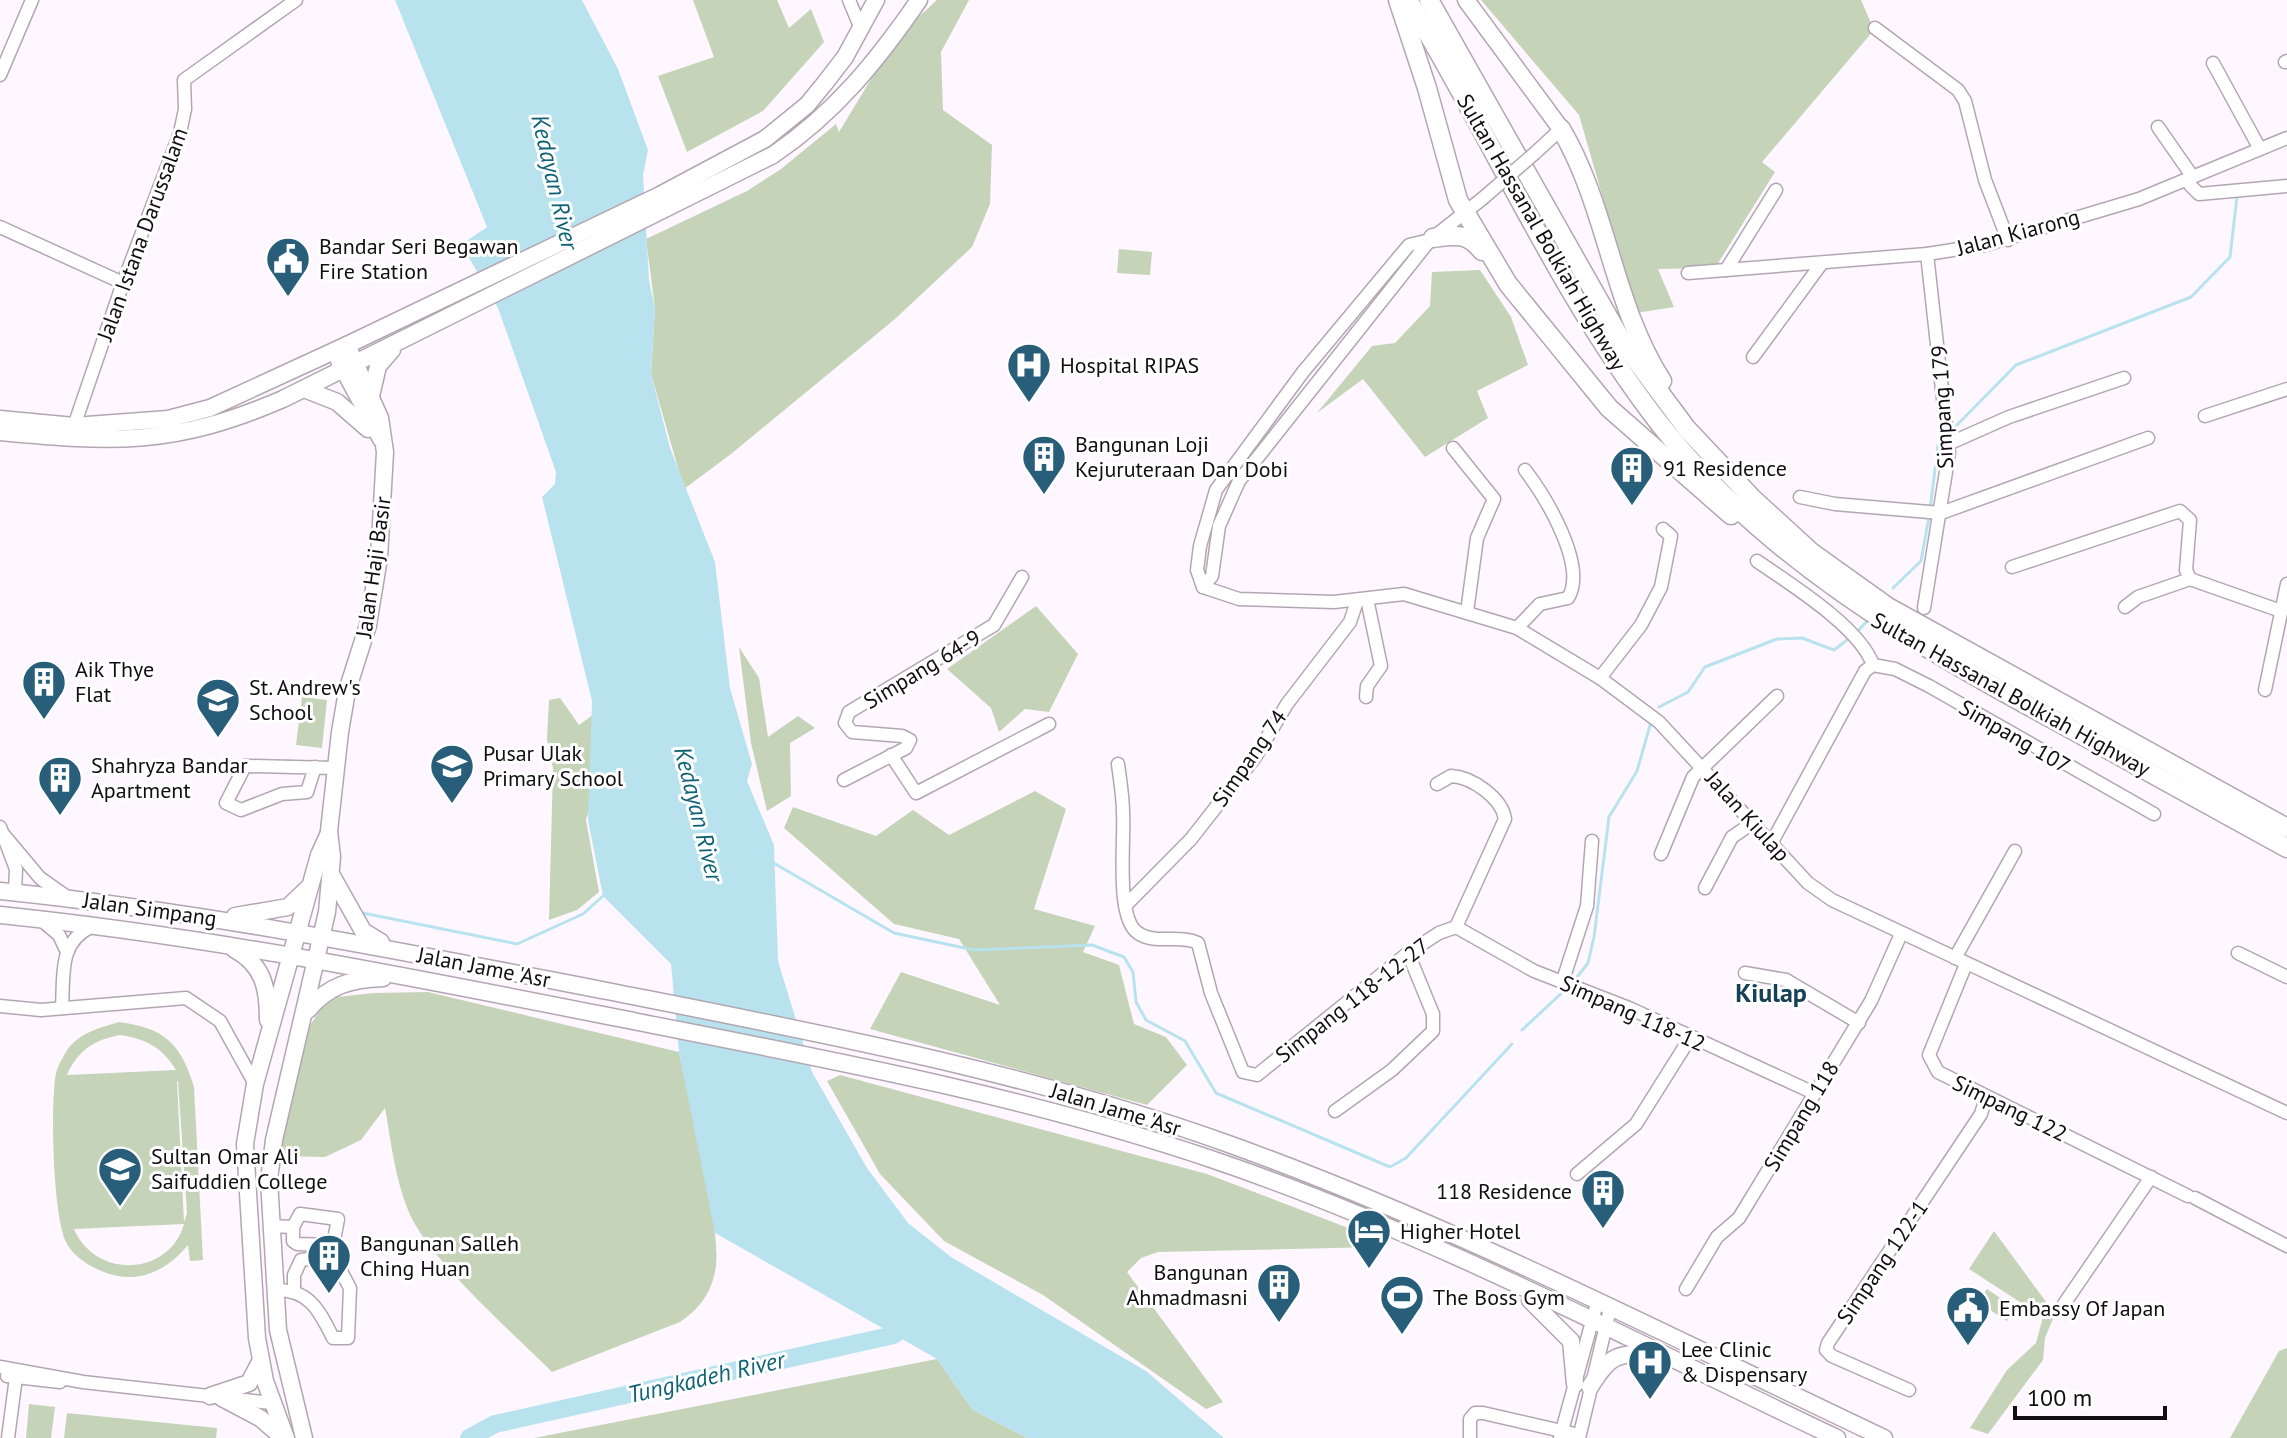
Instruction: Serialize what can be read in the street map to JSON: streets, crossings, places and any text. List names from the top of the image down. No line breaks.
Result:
{"streets":{"highway":["Sultan Hassanal Bolkiah Highway"],"main road":["Jalan Haji Basir","Jalan Simpang","Jalan Jame 'Asr"],"street":["Jalan Kiarong","Jalan Istana Darussalam","Simpang 179","Simpang 64-9","Simpang 107","Simpang 74","Jalan Kiulap","Simpang 118-12-27","Simpang 118-12","Simpang 122","Simpang 118","Simpang 122-1"]},"crossings":[["Jalan Kiarong","Simpang 179"],["Jalan Haji Basir","Jalan Simpang"],["Jalan Haji Basir","Jalan Jame 'Asr"],["Simpang 74","Jalan Kiulap"],["Simpang 74","Simpang 118-12-27"],["Jalan Kiulap","Simpang 122"],["Jalan Kiulap","Simpang 118"],["Jalan Simpang","Jalan Jame 'Asr"],["Simpang 118-12-27","Simpang 118-12"],["Simpang 118-12","Simpang 118"],["Simpang 122","Simpang 122-1"]],"districts":["Kiulap"],"water":["Kedayan River","Tungkadeh River"],"places":{"public building":["Bandar Seri Begawan Fire Station","Embassy Of Japan"],"hospital":["Hospital RIPAS","Lee Clinic & Dispensary"],"building":["Bangunan Loji Kejuruteraan Dan Dobi","91 Residence","Aik Thye Flat","Shahryza Bandar Apartment","118 Residence","Bangunan Salleh Ching Huan","Bangunan Ahmadmasni"],"school or university":["St. Andrew's School","Pusar Ulak Primary School","Sultan Omar Ali Saifuddien College"],"hotel":["Higher Hotel"],"sports":["The Boss Gym"]},"scale_bar":"100 m"}
